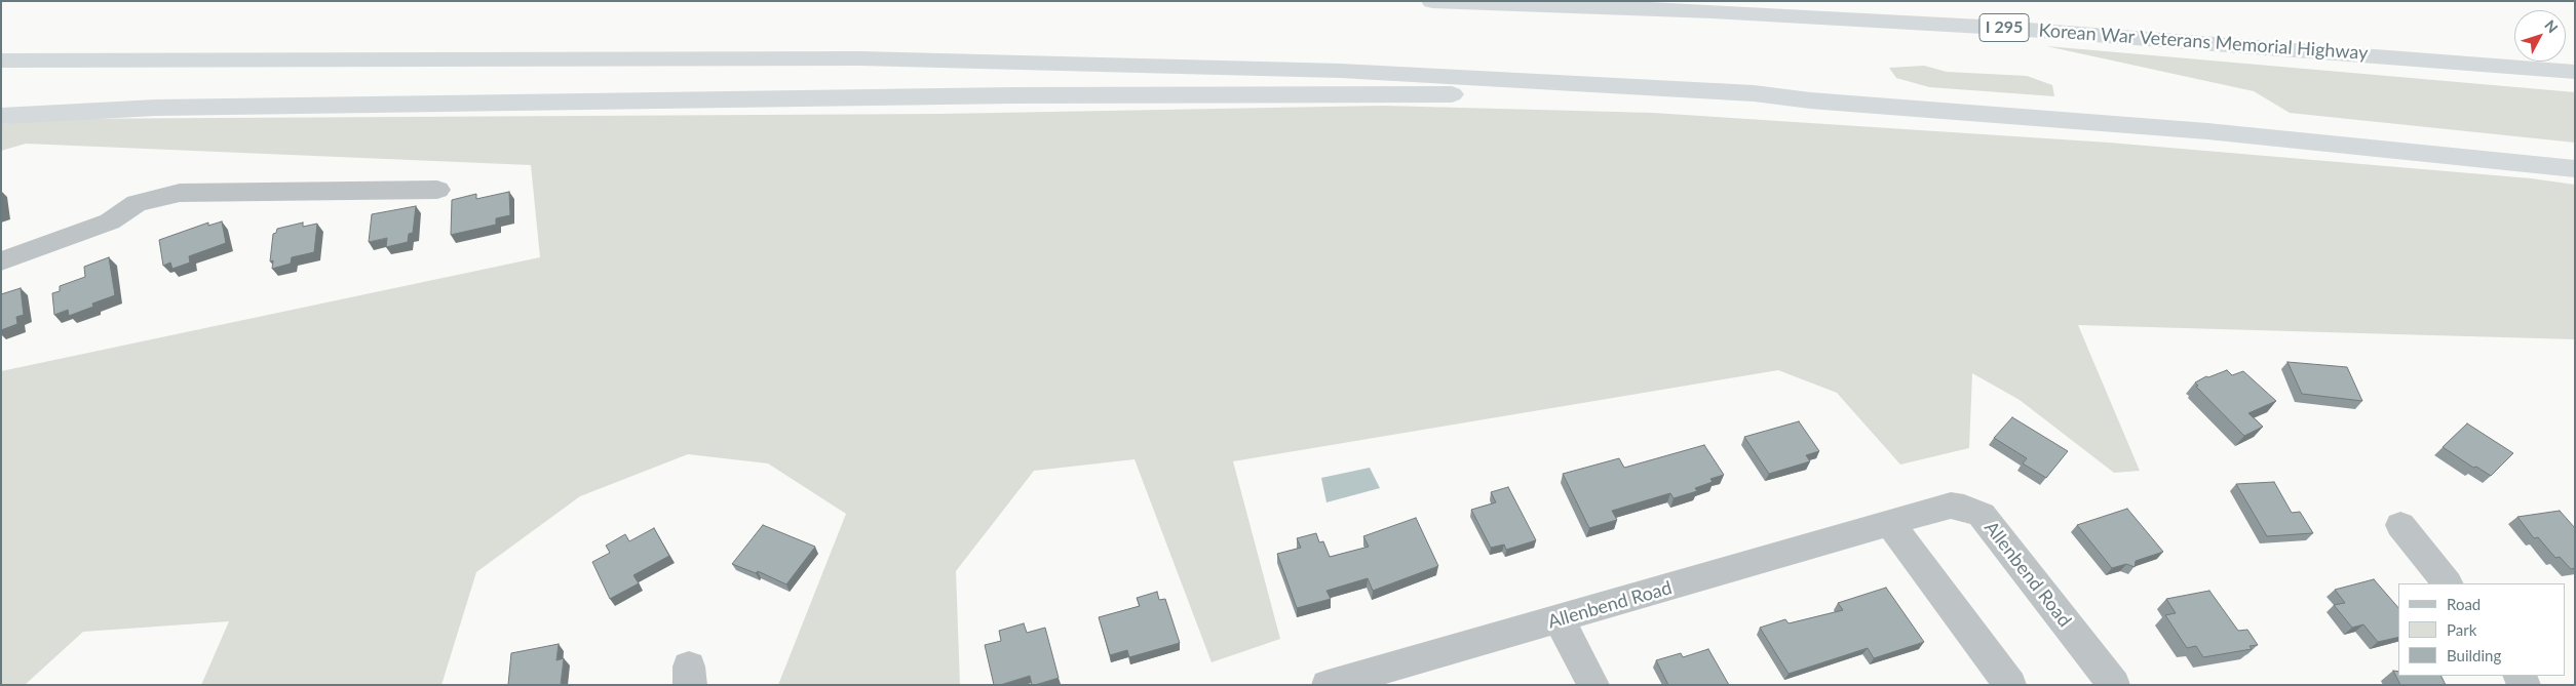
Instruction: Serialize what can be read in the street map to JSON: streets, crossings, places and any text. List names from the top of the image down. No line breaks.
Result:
{"streets":{"highway":["I 295","Korean War Veterans Memorial Highway"],"street":["Allenbend Road"]},"legend":["Road","Park","Building"],"north":"top right"}
